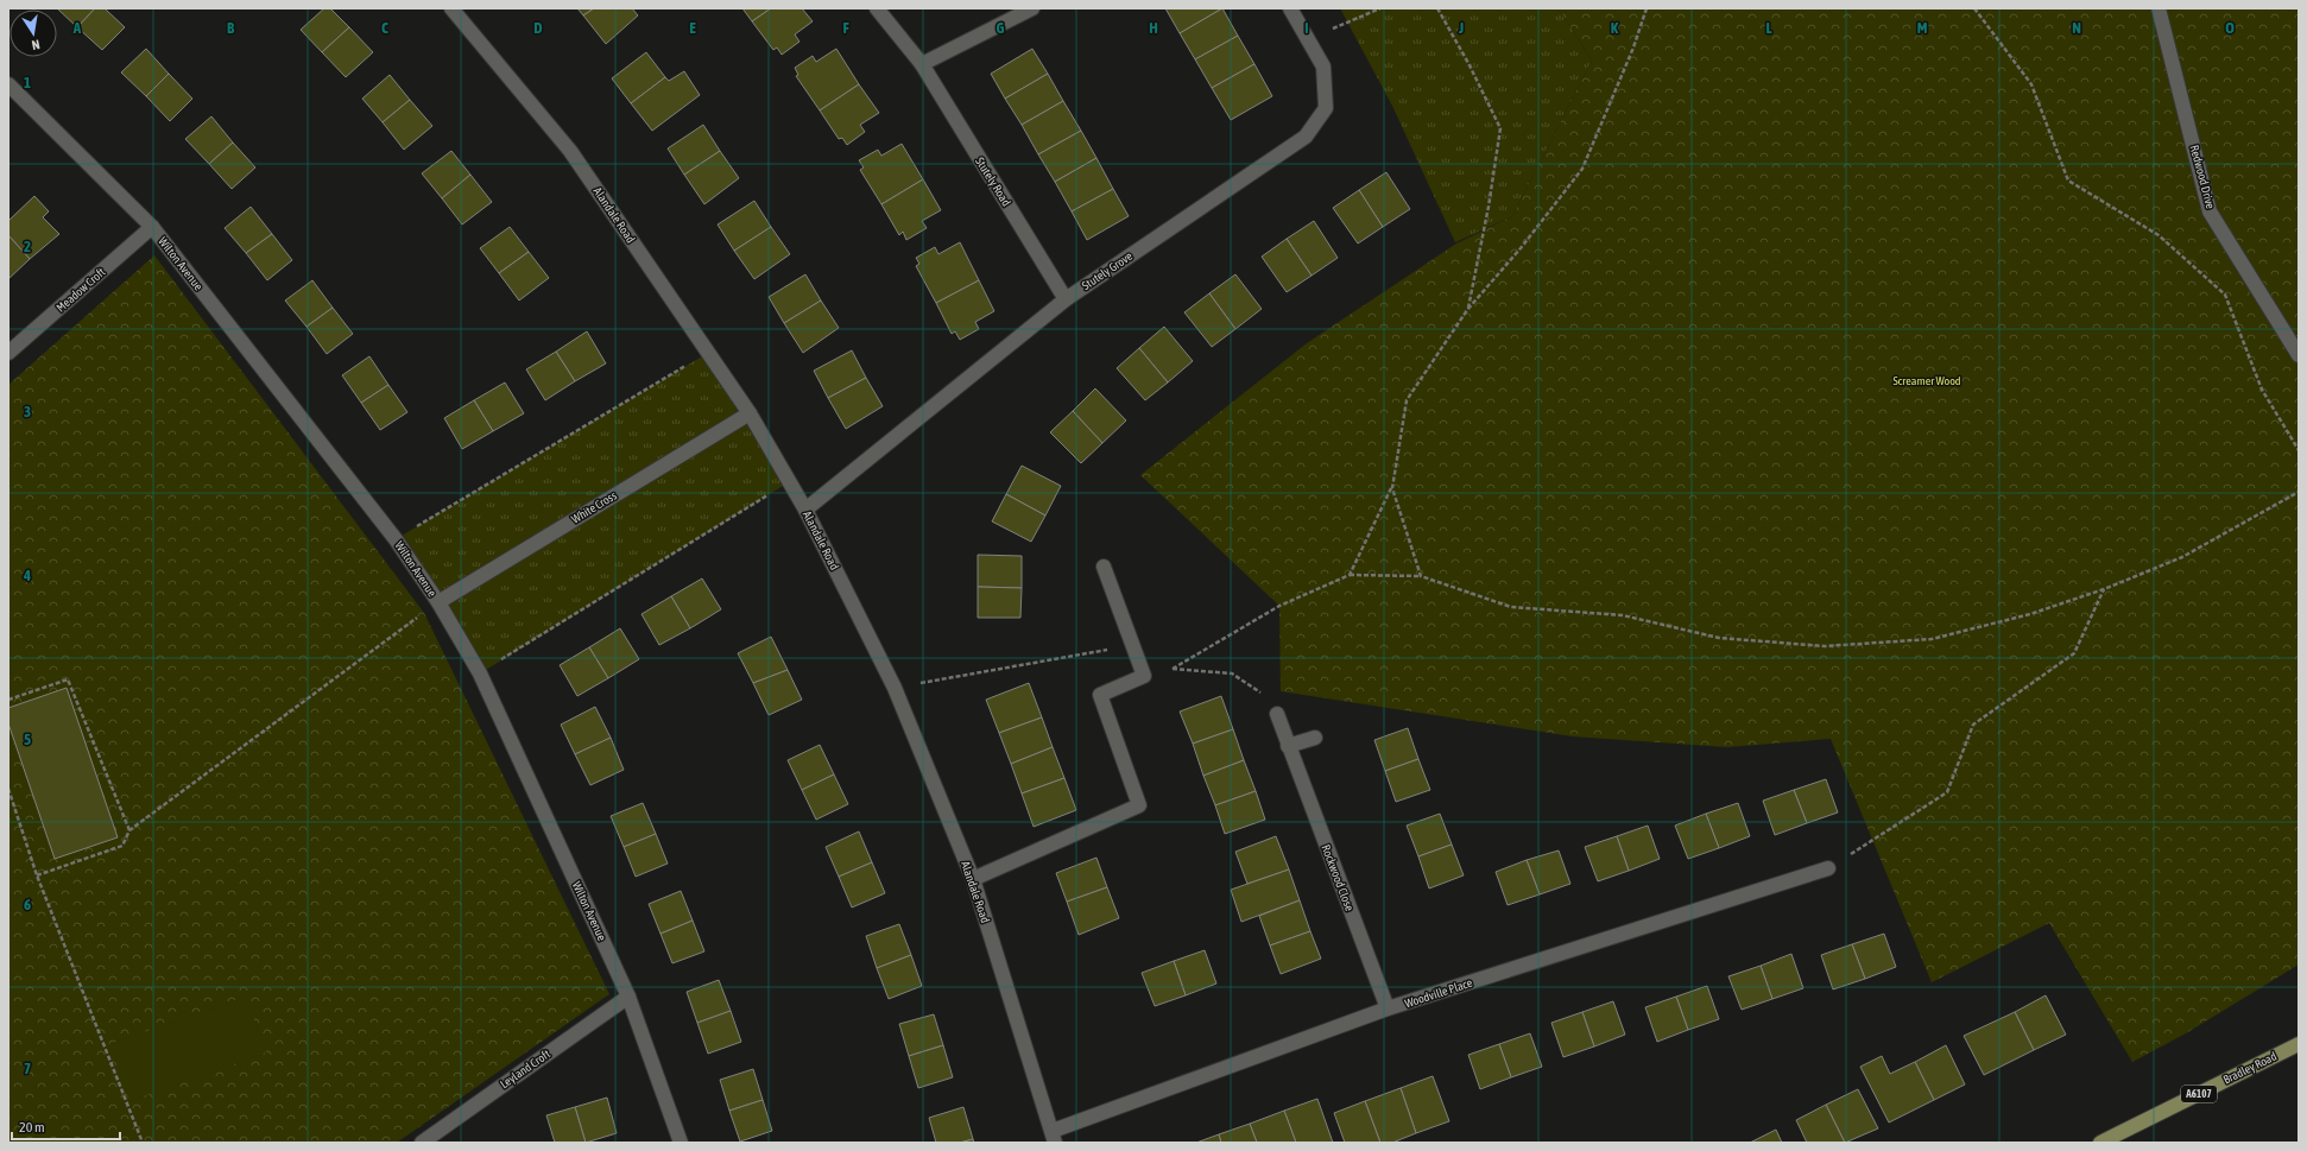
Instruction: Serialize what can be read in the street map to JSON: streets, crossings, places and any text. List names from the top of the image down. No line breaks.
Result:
{"streets":{"main road":["Bradley Road","A6107"],"street":["Redwood Drive","Stutely Road","Alandale Road","Wilton Avenue","Stutely Grove","Meadow Croft","White Cross","Rockwood Close","Woodville Place","Leyland Croft"]},"crossings":[["Stutely Road","Stutely Grove"],["Alandale Road","Stutely Grove"],["Alandale Road","White Cross"],["Alandale Road","Woodville Place"],["Wilton Avenue","Meadow Croft"],["Wilton Avenue","White Cross"],["Wilton Avenue","Leyland Croft"],["Rockwood Close","Woodville Place"]],"parks":["Screamer Wood"],"scale_bar":"20 m","north":"bottom","grid":{"columns":["A","B","C","D","E","F","G","H","I","J","K","L","M","N","O"],"rows":["1","2","3","4","5","6","7"]}}
